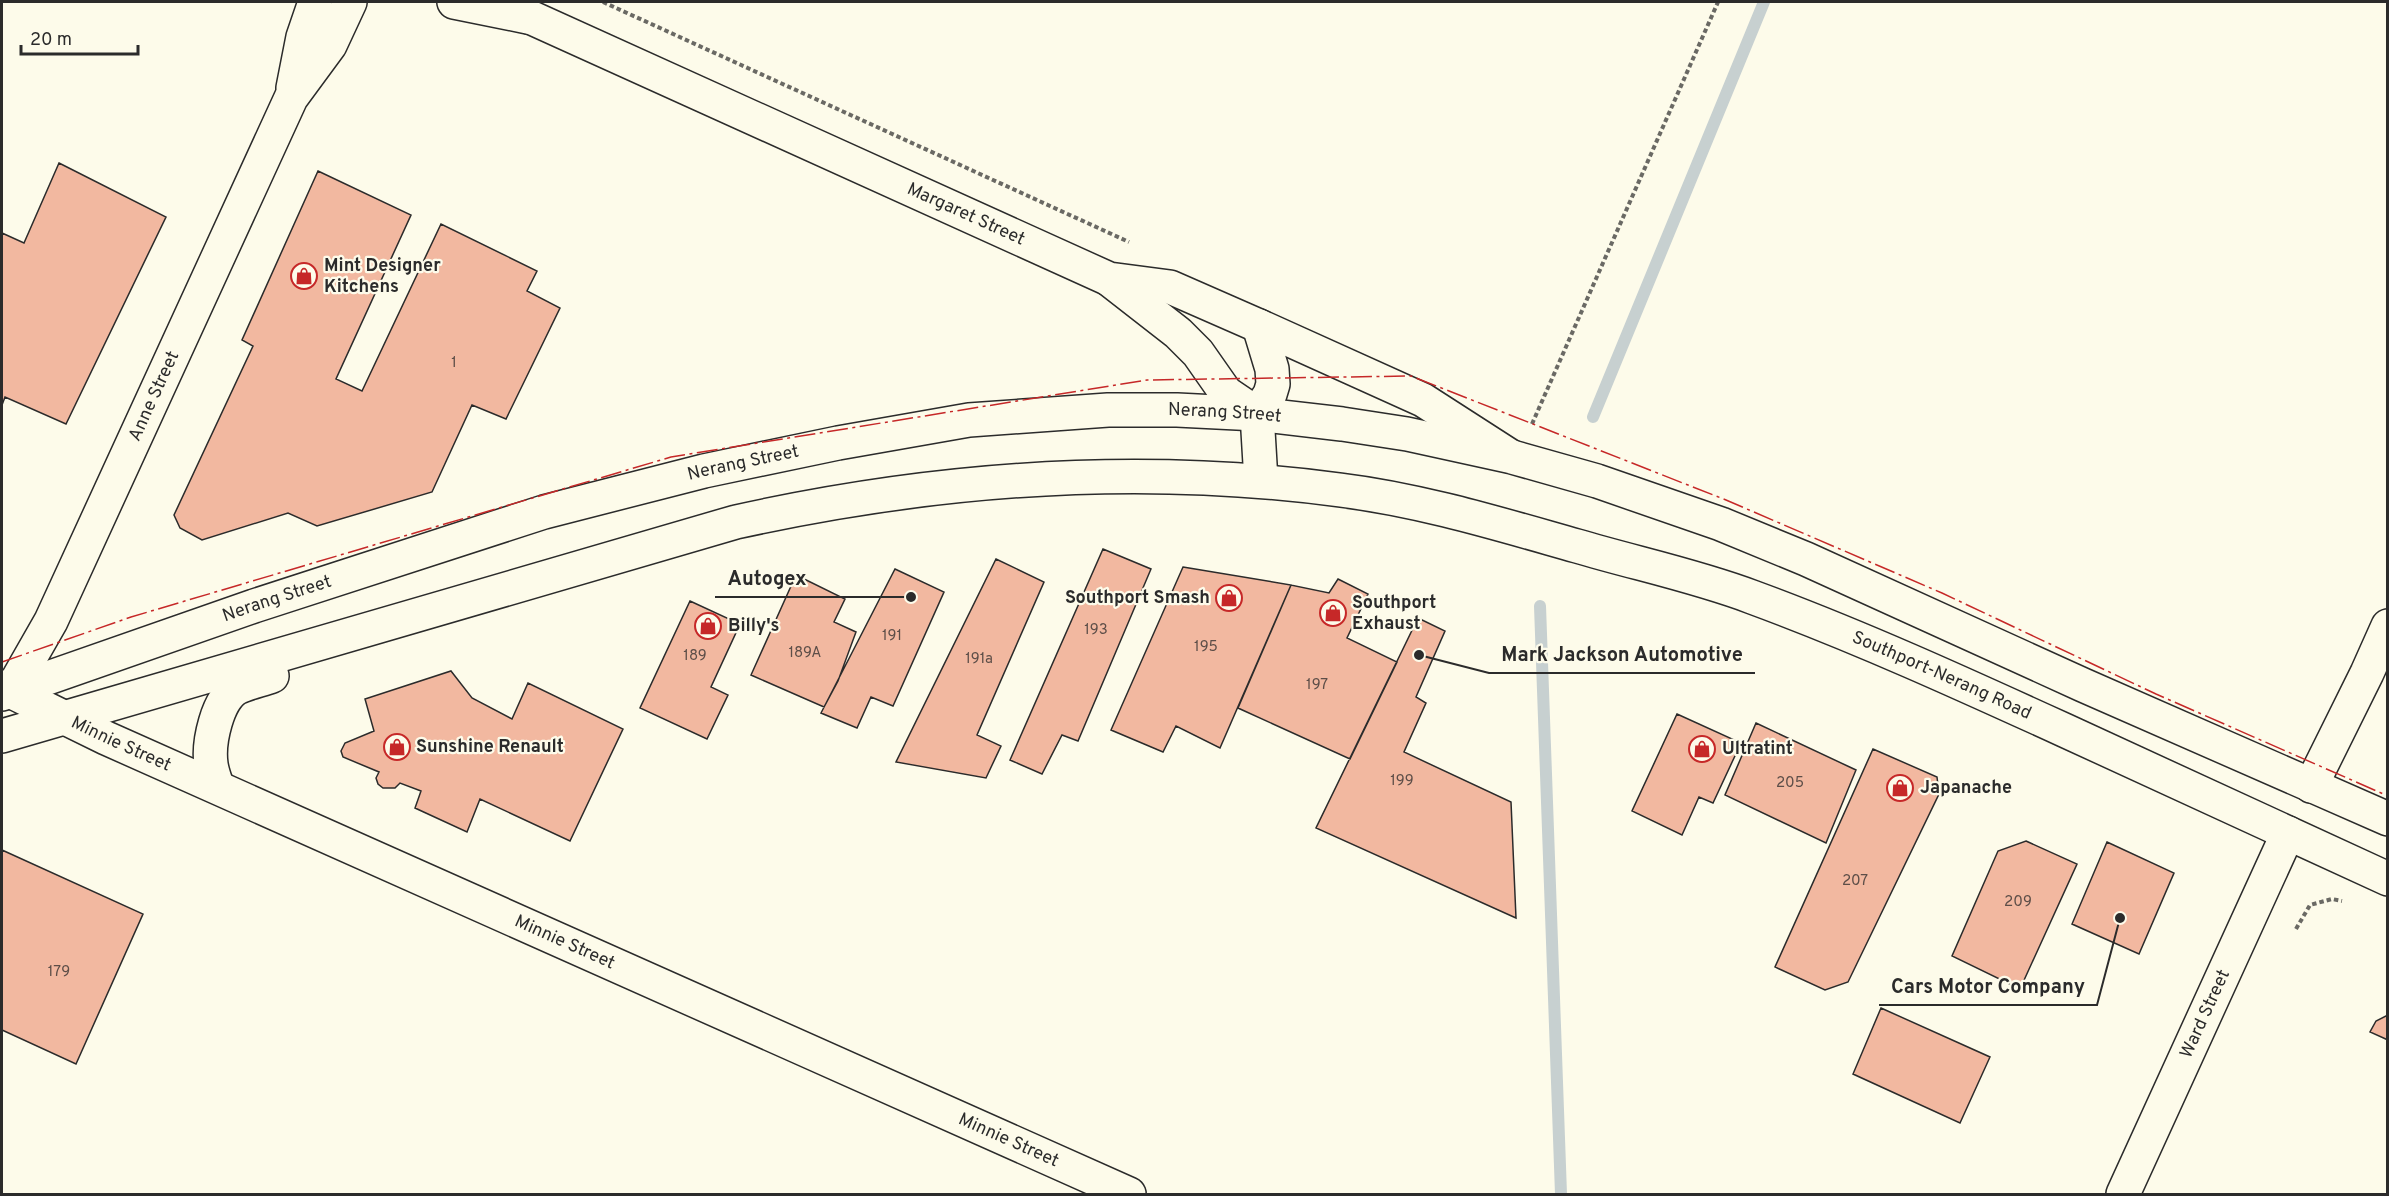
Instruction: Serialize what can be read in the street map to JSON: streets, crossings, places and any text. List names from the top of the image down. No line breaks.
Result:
{"streets":{"main road":["Margaret Street","Anne Street","Nerang Street","Southport-Nerang Road","Minnie Street","Ward Street"]},"crossings":[["Margaret Street","Nerang Street"],["Anne Street","Nerang Street"],["Anne Street","Minnie Street"],["Nerang Street","Minnie Street"],["Southport-Nerang Road","Ward Street"]],"places":{"shop":["Mint Designer Kitchens","Southport Smash","Southport Exhaust","Billy's","Sunshine Renault","Ultratint","Japanache"],"other":["Autogex","Mark Jackson Automotive","Cars Motor Company"]},"house_numbers":["1","193","191","195","189A","189","191a","197","199","205","207","209","179"],"scale_bar":"20 m"}
